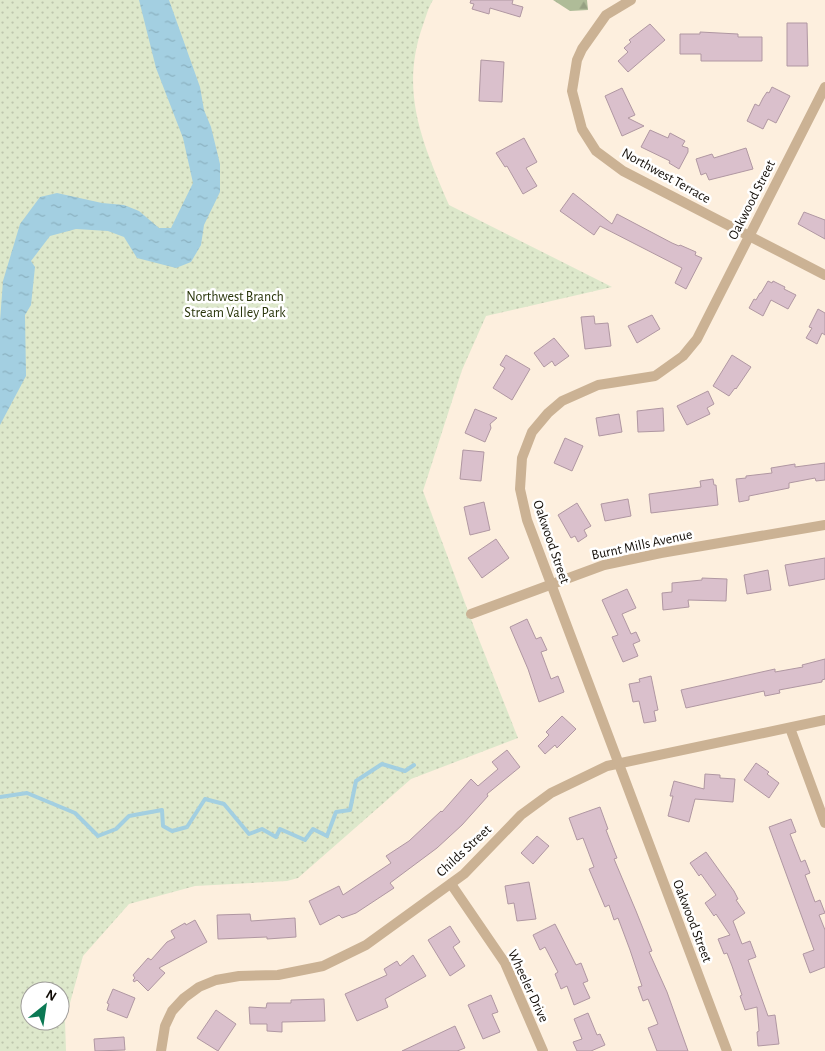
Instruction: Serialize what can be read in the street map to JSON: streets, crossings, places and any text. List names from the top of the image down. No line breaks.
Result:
{"streets":{"street":["Northwest Terrace","Oakwood Street","Burnt Mills Avenue","Childs Street","Wheeler Drive"]},"crossings":[["Northwest Terrace","Oakwood Street"],["Oakwood Street","Burnt Mills Avenue"],["Oakwood Street","Childs Street"],["Childs Street","Wheeler Drive"]],"parks":["Northwest Branch Stream Valley Park"],"north":"top right"}
